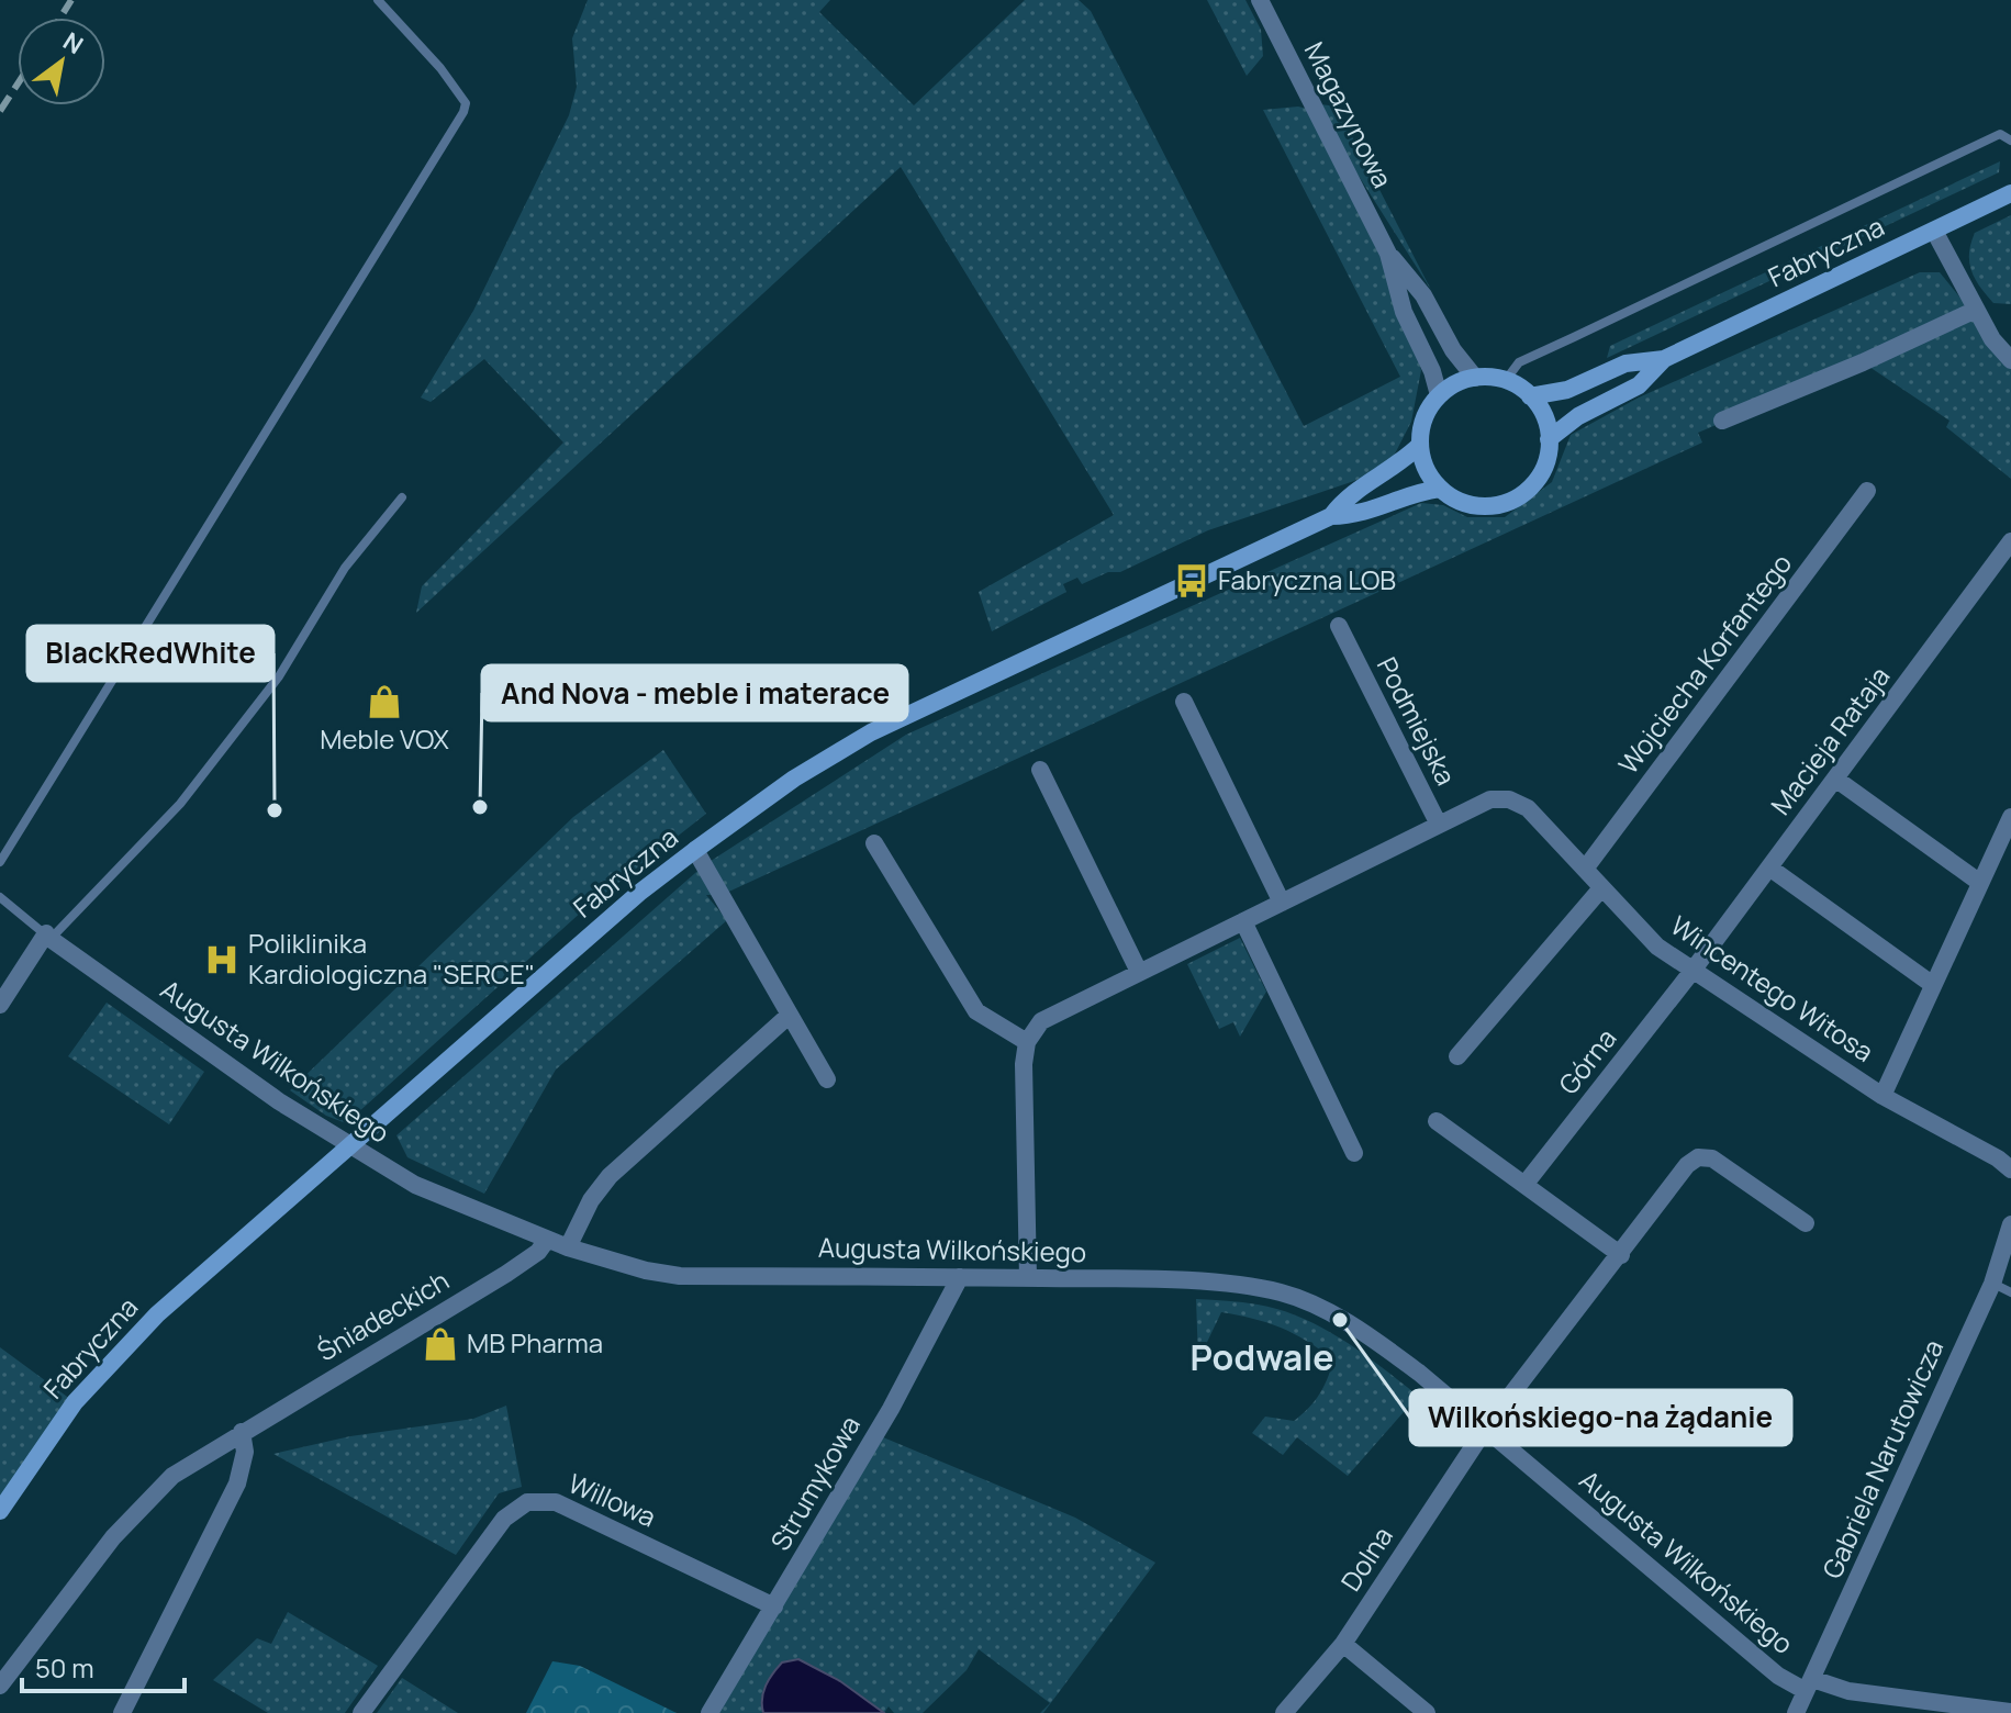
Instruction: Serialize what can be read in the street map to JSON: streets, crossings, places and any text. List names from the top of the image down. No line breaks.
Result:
{"streets":{"street":["Magazynowa","Fabryczna","Wojciecha Korfantego","Podmiejska","Macieja Rataja","Wincentego Witosa","Augusta Wilkońskiego","Górna","Śniadeckich","Gabriela Narutowicza","Strumykowa","Willowa","Dolna"]},"crossings":[["Magazynowa","Fabryczna"],["Fabryczna","Augusta Wilkońskiego"],["Wojciecha Korfantego","Wincentego Witosa"],["Podmiejska","Wincentego Witosa"],["Macieja Rataja","Wincentego Witosa"],["Macieja Rataja","Górna"],["Wincentego Witosa","Górna"],["Augusta Wilkońskiego","Śniadeckich"],["Augusta Wilkońskiego","Gabriela Narutowicza"],["Augusta Wilkońskiego","Strumykowa"],["Augusta Wilkońskiego","Dolna"],["Strumykowa","Willowa"]],"districts":["Podwale"],"places":{"bus stop":["Fabryczna LOB"],"shop":["Meble VOX","MB Pharma"],"other":["And Nova - meble i materace","BlackRedWhite","Wilkońskiego-na żądanie"],"hospital":["Poliklinika Kardiologiczna \"SERCE\""]},"scale_bar":"50 m","north":"top right"}
